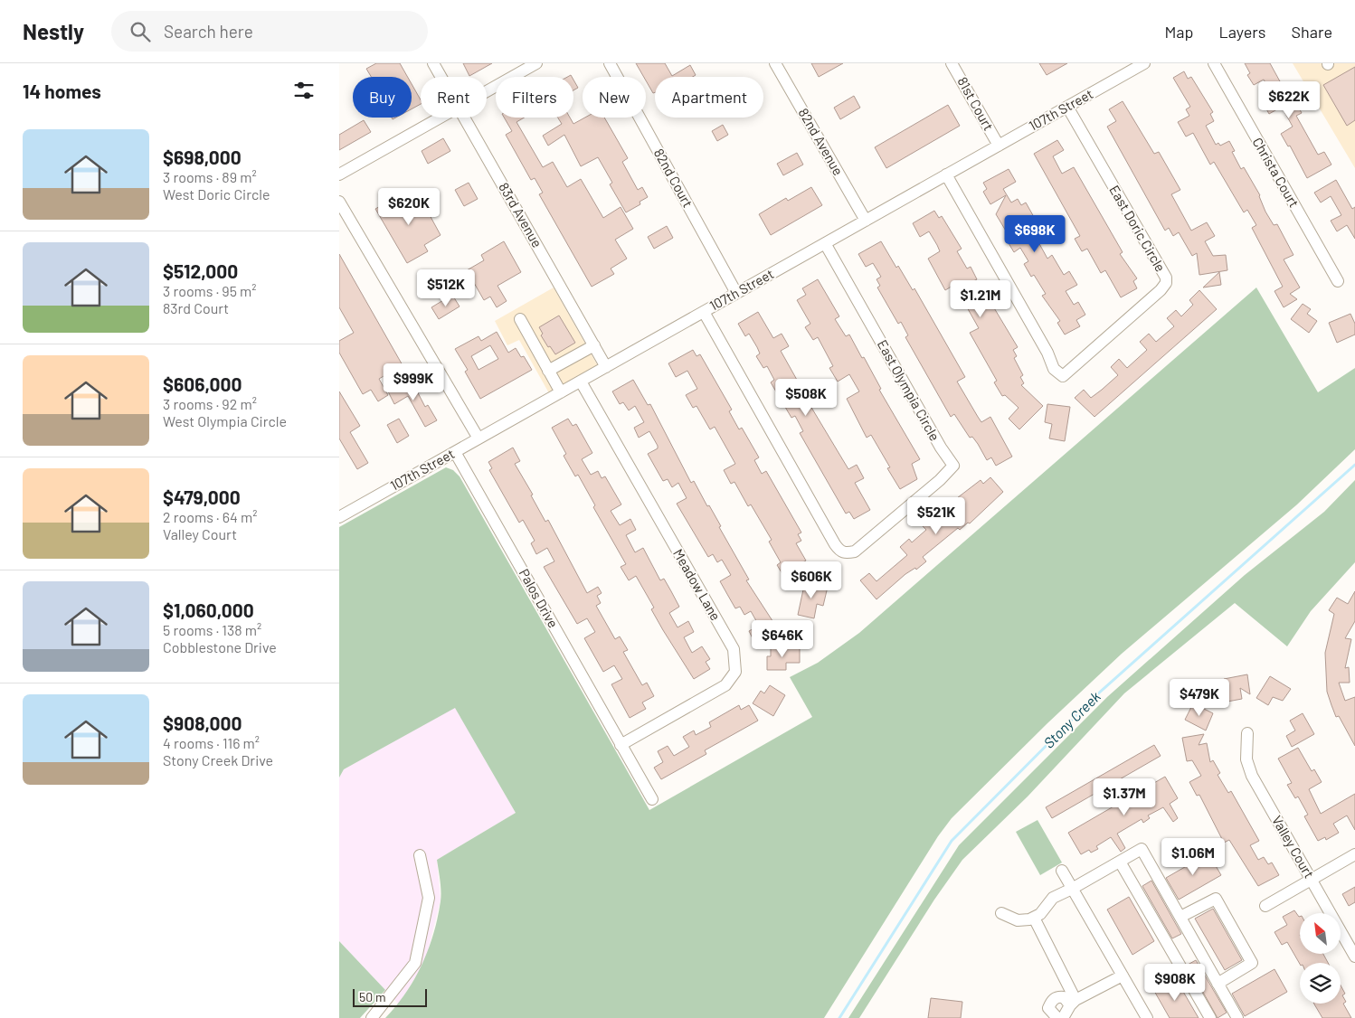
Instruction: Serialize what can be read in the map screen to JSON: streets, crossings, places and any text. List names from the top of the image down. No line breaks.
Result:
{"streets":{"street":["81st Court","107th Street","82nd Avenue","Christa Court","82nd Court","83rd Avenue","East Doric Circle","East Olympia Circle","Meadow Lane","Palos Drive","Valley Court"]},"crossings":[["81st Court","107th Street"],["107th Street","82nd Avenue"],["107th Street","82nd Court"],["107th Street","83rd Avenue"],["107th Street","East Doric Circle"],["107th Street","East Olympia Circle"],["107th Street","Meadow Lane"],["107th Street","Palos Drive"],["Meadow Lane","Palos Drive"]],"water":["Stony Creek"],"scale_bar":"50 m","north":"top left","page":{"header":"Nestly","search":"Search here","nav":["Map","Layers","Share"],"heading":"14 homes","chip":["Buy","Rent","Filters","New","Apartment"],"price":["$622K","$620K","$698K","$512K","$1.21M","$999K","$508K","$521K","$606K","$646K","$479K","$1.37M","$1.06M","$908K"],"list":[{"name":"$698,000","note":"3 rooms · 89 m² · West Doric Circle"},{"name":"$512,000","note":"3 rooms · 95 m² · 83rd Court"},{"name":"$606,000","note":"3 rooms · 92 m² · West Olympia Circle"},{"name":"$479,000","note":"2 rooms · 64 m² · Valley Court"},{"name":"$1,060,000","note":"5 rooms · 138 m² · Cobblestone Drive"},{"name":"$908,000","note":"4 rooms · 116 m² · Stony Creek Drive"}],"scale":"50 m"}}
